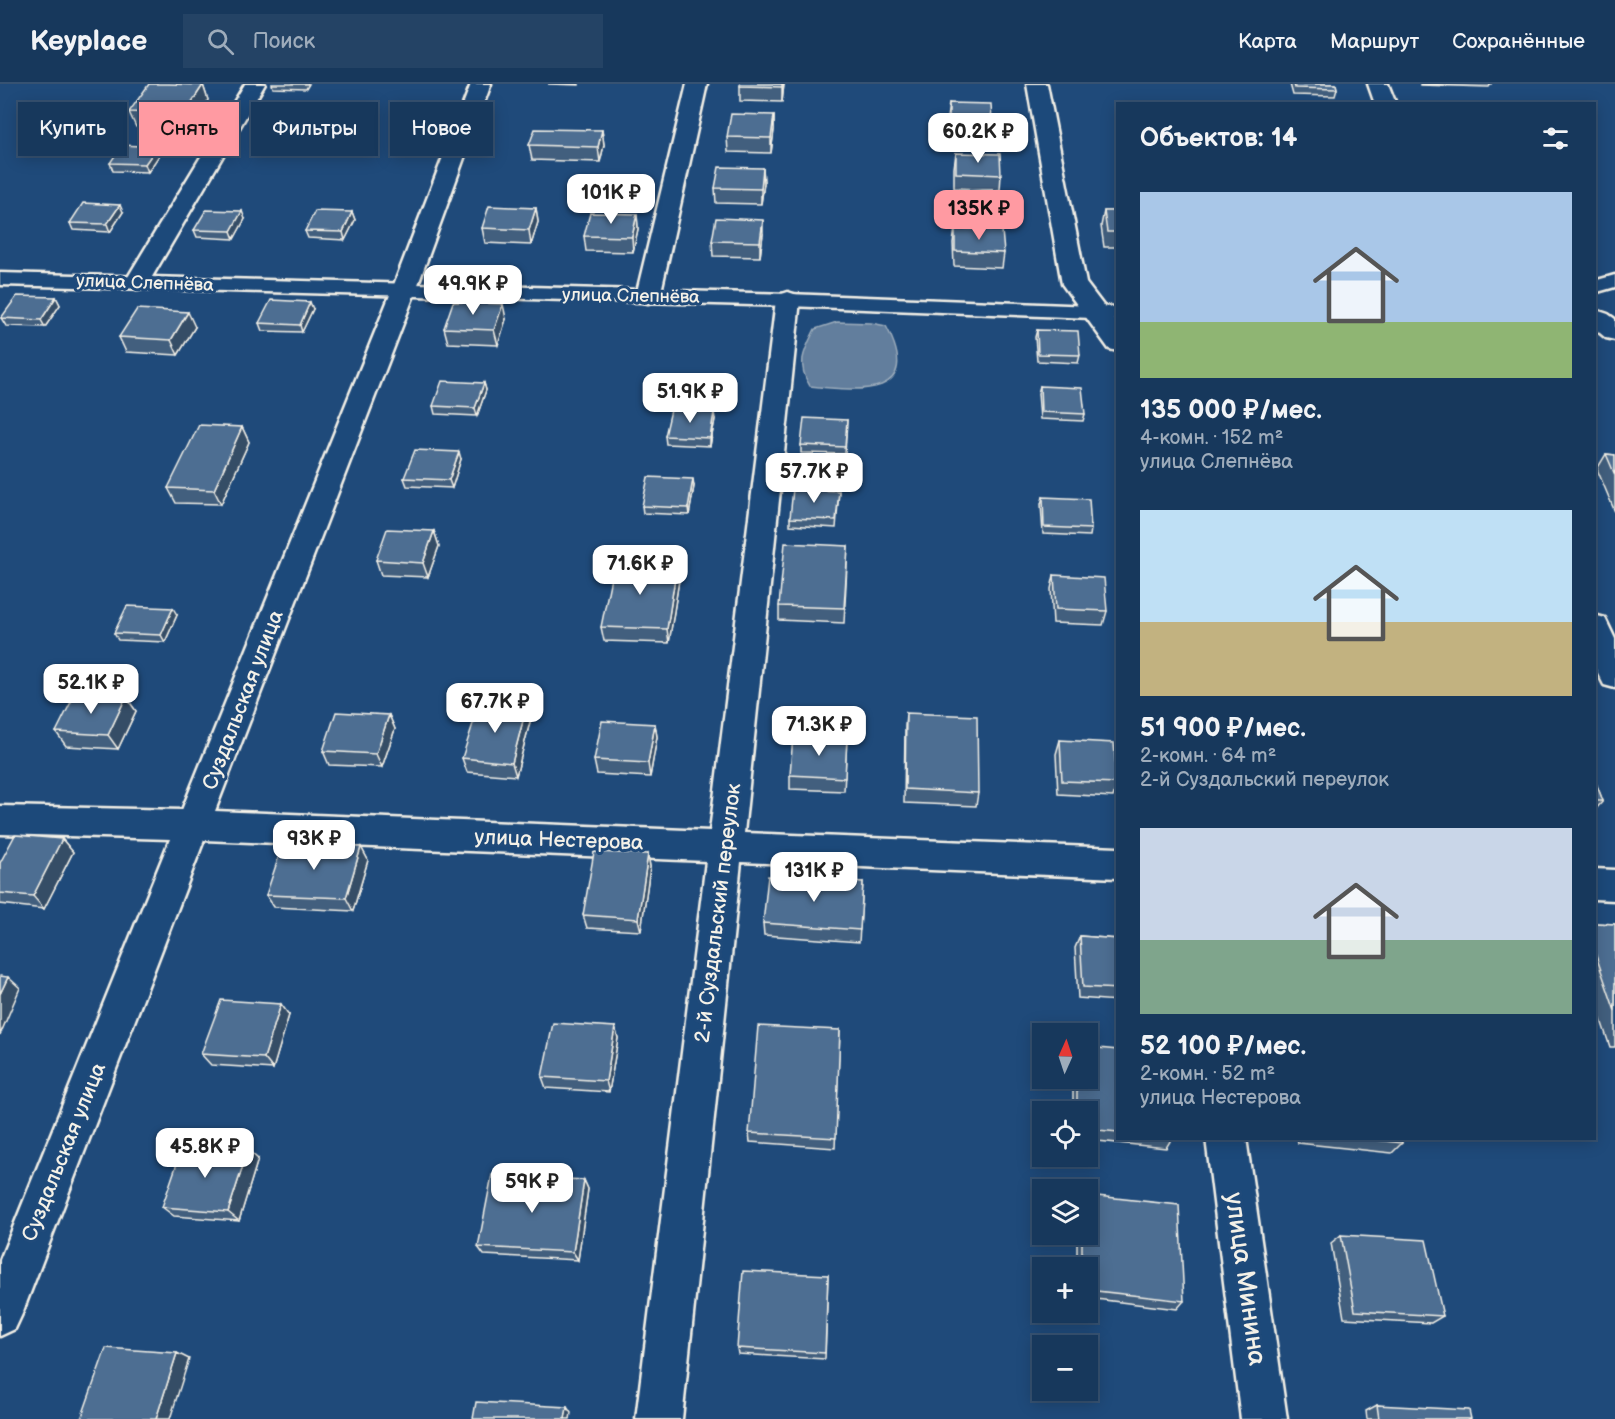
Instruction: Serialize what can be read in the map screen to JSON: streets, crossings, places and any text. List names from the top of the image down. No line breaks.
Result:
{"streets":{"street":["улица Слепнёва","Суздальская улица","улица Нестерова","2-й Суздальский переулок","улица Минина"]},"crossings":[["улица Слепнёва","Суздальская улица"],["улица Слепнёва","2-й Суздальский переулок"],["Суздальская улица","улица Нестерова"],["улица Нестерова","2-й Суздальский переулок"]],"north":"top","page":{"header":"Keyplace","search":"Поиск","nav":["Карта","Маршрут","Сохранённые"],"chip":["Купить","Снять","Фильтры","Новое"],"heading":"Объектов: 14","price":["60.2K ₽","101K ₽","135K ₽","49.9K ₽","51.9K ₽","57.7K ₽","71.6K ₽","52.1K ₽","67.7K ₽","71.3K ₽","93K ₽","131K ₽","45.8K ₽","59K ₽"],"list":[{"name":"135 000 ₽/мес.","note":"4-комн. · 152 m² · улица Слепнёва"},{"name":"51 900 ₽/мес.","note":"2-комн. · 64 m² · 2-й Суздальский переулок"},{"name":"52 100 ₽/мес.","note":"2-комн. · 52 m² · улица Нестерова"}],"map_buttons":["+","−"]}}
